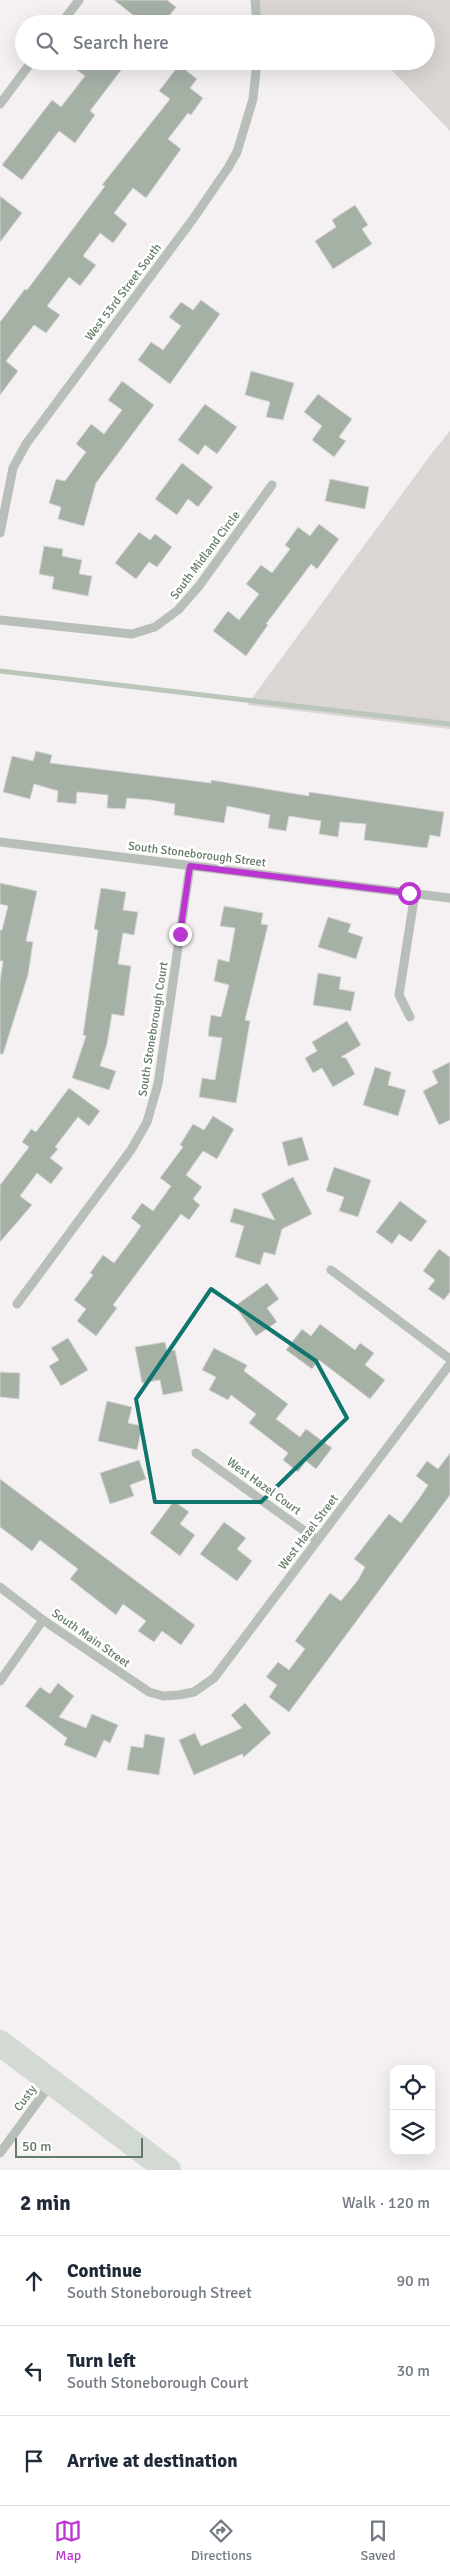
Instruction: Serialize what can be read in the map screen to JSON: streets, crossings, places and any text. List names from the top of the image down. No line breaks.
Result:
{"streets":{"street":["West 53rd Street South","South Midland Circle","South Stoneborough Street","South Stoneborough Court","West Hazel Court","West Hazel Street","South Main Street","Custy"]},"crossings":[["South Stoneborough Street","South Stoneborough Court"],["West Hazel Court","West Hazel Street"],["West Hazel Street","South Main Street"]],"scale_bar":"50 m","page":{"search":"Search here","scale":"50 m","heading":["2 min","Walk · 120 m"],"list":[["Continue","South Stoneborough Street","90 m"],["Turn left","South Stoneborough Court","30 m"],"Arrive at destination"],"nav":["Map","Directions","Saved"]}}
